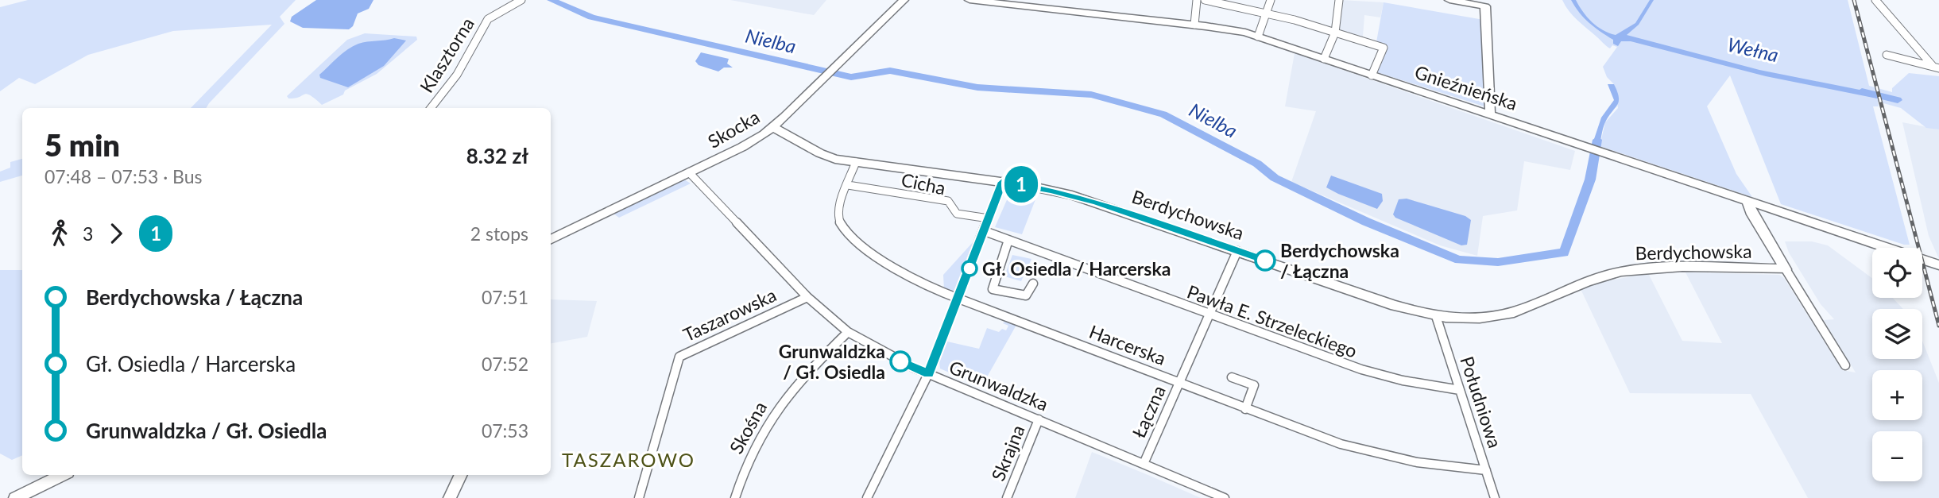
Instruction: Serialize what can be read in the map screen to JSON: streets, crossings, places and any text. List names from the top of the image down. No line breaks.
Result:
{"streets":{"street":["Klasztorna","Gnieźnieńska","Skocka","Cicha","Berdychowska","Taszarowska","Pawła E. Strzeleckiego","Harcerska","Grunwaldzka","Południowa","Łączna","Skośna","Skrajna"]},"crossings":[["Skocka","Berdychowska"],["Skocka","Grunwaldzka"],["Cicha","Harcerska"],["Berdychowska","Harcerska"],["Berdychowska","Południowa"],["Berdychowska","Łączna"],["Taszarowska","Grunwaldzka"],["Pawła E. Strzeleckiego","Południowa"],["Pawła E. Strzeleckiego","Łączna"],["Harcerska","Południowa"],["Harcerska","Łączna"],["Grunwaldzka","Łączna"],["Grunwaldzka","Skośna"],["Grunwaldzka","Skrajna"]],"districts":["TASZAROWO"],"water":["Nielba","Wełna"],"places":["Berdychowska / Łączna","Gł. Osiedla / Harcerska","Grunwaldzka / Gł. Osiedla"],"lines":["bus line 1"],"page":{"on_map":"1","heading":["5 min","07:48 – 07:53 · Bus","8.32 zł"],"legs":["3","1","2 stops"],"map_buttons":["+","−"],"list":[{"name":"Berdychowska / Łączna","value":"07:51"},{"name":"Gł. Osiedla / Harcerska","value":"07:52"},{"name":"Grunwaldzka / Gł. Osiedla","value":"07:53"}]}}
